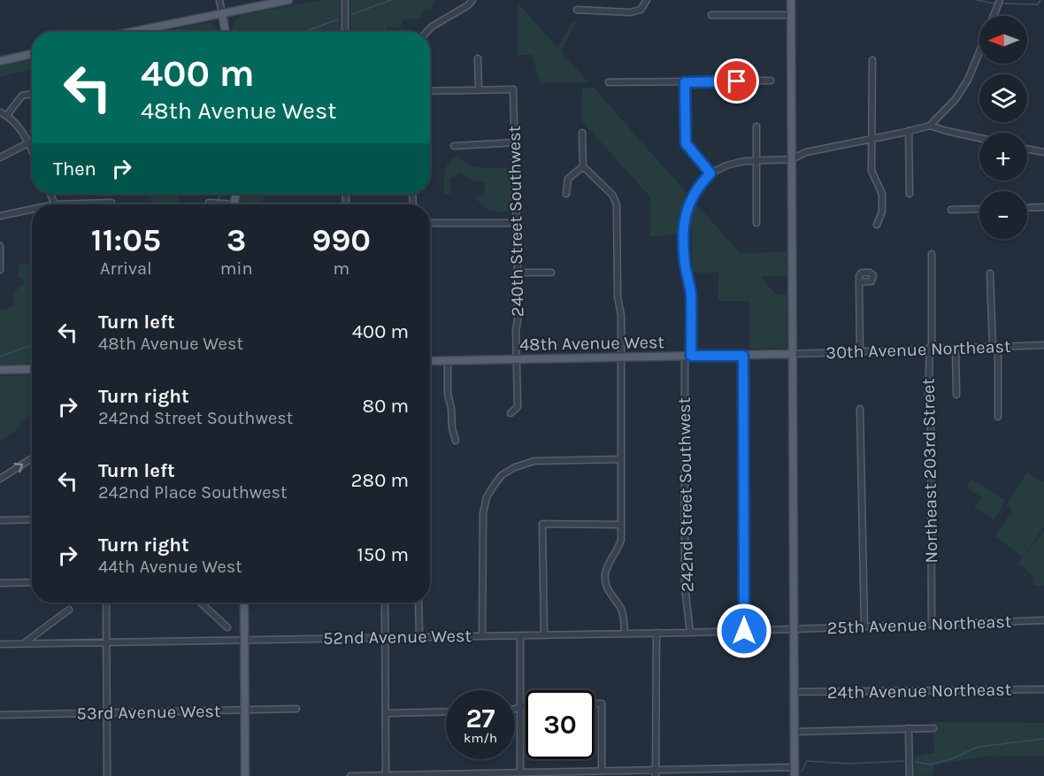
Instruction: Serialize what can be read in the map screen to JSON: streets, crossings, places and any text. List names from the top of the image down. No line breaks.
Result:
{"streets":{"main road":["48th Avenue West"],"street":["240th Street Southwest","30th Avenue Northeast","Northeast 203rd Street","242nd Street Southwest","25th Avenue Northeast","52nd Avenue West","24th Avenue Northeast","53rd Avenue West"]},"crossings":[["240th Street Southwest","48th Avenue West"],["48th Avenue West","30th Avenue Northeast"],["48th Avenue West","242nd Street Southwest"],["30th Avenue Northeast","Northeast 203rd Street"],["Northeast 203rd Street","25th Avenue Northeast"],["242nd Street Southwest","52nd Avenue West"],["25th Avenue Northeast","52nd Avenue West"]],"north":"left","page":{"map_buttons":["+","−"],"turn":["400 m","48th Avenue West"],"then":"Then","eta":["11:05","Arrival","3","min","990","m"],"list":[{"name":"Turn left","note":"48th Avenue West","value":"400 m"},{"name":"Turn right","note":"242nd Street Southwest","value":"80 m"},{"name":"Turn left","note":"242nd Place Southwest","value":"280 m"},{"name":"Turn right","note":"44th Avenue West","value":"150 m"}],"speed":"27 km/h","limit":"30"}}
